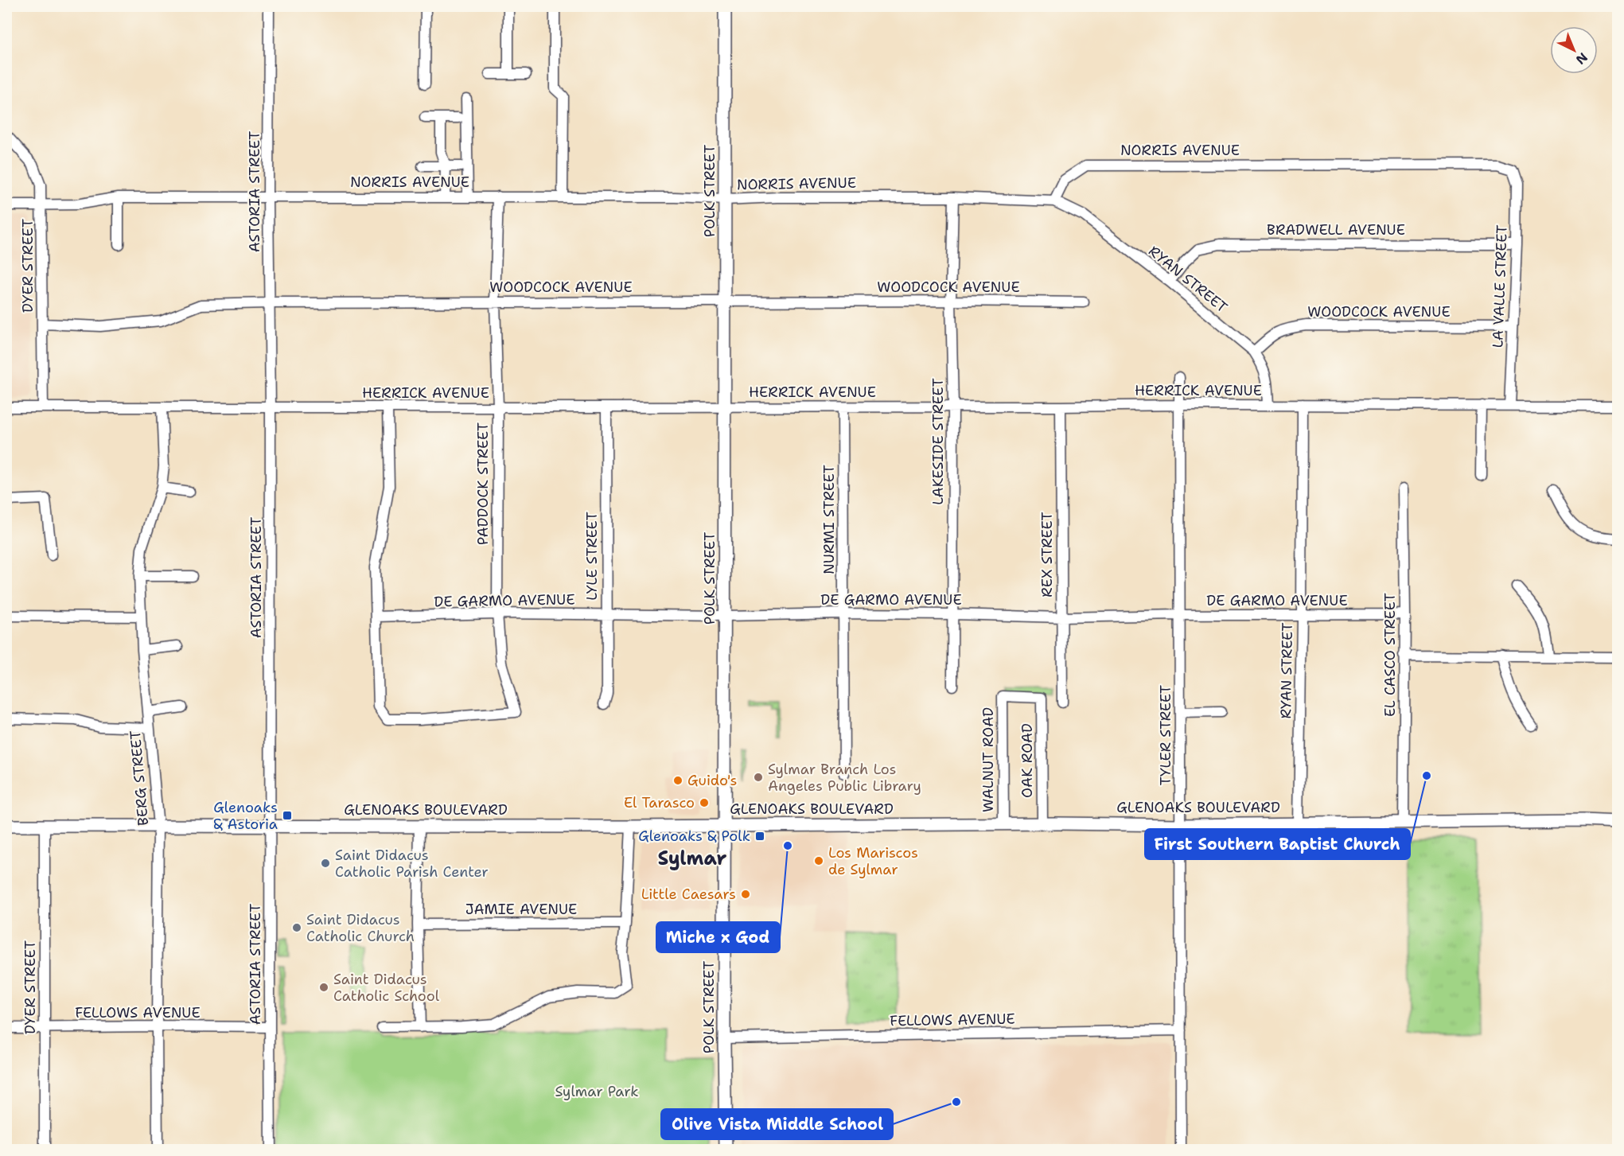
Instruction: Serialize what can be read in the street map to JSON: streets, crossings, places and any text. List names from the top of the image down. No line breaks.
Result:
{"streets":{"main road":["POLK STREET","GLENOAKS BOULEVARD"],"street":["NORRIS AVENUE","ASTORIA STREET","BRADWELL AVENUE","DYER STREET","RYAN STREET","LA VALLE STREET","WOODCOCK AVENUE","HERRICK AVENUE","LAKESIDE STREET","PADDOCK STREET","NURMI STREET","REX STREET","LYLE STREET","DE GARMO AVENUE","EL CASCO STREET","TYLER STREET","WALNUT ROAD","OAK ROAD","BERG STREET","JAMIE AVENUE","FELLOWS AVENUE"]},"crossings":[["NORRIS AVENUE","POLK STREET"],["NORRIS AVENUE","ASTORIA STREET"],["NORRIS AVENUE","DYER STREET"],["NORRIS AVENUE","RYAN STREET"],["NORRIS AVENUE","LA VALLE STREET"],["NORRIS AVENUE","LAKESIDE STREET"],["NORRIS AVENUE","PADDOCK STREET"],["POLK STREET","WOODCOCK AVENUE"],["POLK STREET","HERRICK AVENUE"],["POLK STREET","DE GARMO AVENUE"],["POLK STREET","GLENOAKS BOULEVARD"],["POLK STREET","FELLOWS AVENUE"],["ASTORIA STREET","WOODCOCK AVENUE"],["ASTORIA STREET","HERRICK AVENUE"],["ASTORIA STREET","GLENOAKS BOULEVARD"],["ASTORIA STREET","FELLOWS AVENUE"],["BRADWELL AVENUE","RYAN STREET"],["BRADWELL AVENUE","LA VALLE STREET"],["DYER STREET","WOODCOCK AVENUE"],["DYER STREET","HERRICK AVENUE"],["DYER STREET","GLENOAKS BOULEVARD"],["DYER STREET","FELLOWS AVENUE"],["RYAN STREET","WOODCOCK AVENUE"],["RYAN STREET","HERRICK AVENUE"],["RYAN STREET","DE GARMO AVENUE"],["RYAN STREET","GLENOAKS BOULEVARD"],["LA VALLE STREET","WOODCOCK AVENUE"],["LA VALLE STREET","HERRICK AVENUE"],["WOODCOCK AVENUE","LAKESIDE STREET"],["WOODCOCK AVENUE","PADDOCK STREET"],["HERRICK AVENUE","LAKESIDE STREET"],["HERRICK AVENUE","PADDOCK STREET"],["HERRICK AVENUE","NURMI STREET"],["HERRICK AVENUE","REX STREET"],["HERRICK AVENUE","LYLE STREET"],["HERRICK AVENUE","TYLER STREET"],["HERRICK AVENUE","BERG STREET"],["LAKESIDE STREET","DE GARMO AVENUE"],["PADDOCK STREET","DE GARMO AVENUE"],["NURMI STREET","DE GARMO AVENUE"],["REX STREET","DE GARMO AVENUE"],["LYLE STREET","DE GARMO AVENUE"],["DE GARMO AVENUE","EL CASCO STREET"],["DE GARMO AVENUE","TYLER STREET"],["EL CASCO STREET","GLENOAKS BOULEVARD"],["TYLER STREET","GLENOAKS BOULEVARD"],["TYLER STREET","FELLOWS AVENUE"],["WALNUT ROAD","OAK ROAD"],["WALNUT ROAD","GLENOAKS BOULEVARD"],["OAK ROAD","GLENOAKS BOULEVARD"],["BERG STREET","GLENOAKS BOULEVARD"],["BERG STREET","FELLOWS AVENUE"]],"districts":["Sylmar"],"parks":["Sylmar Park"],"places":{"other":["First Southern Baptist Church","Sylmar Branch Los Angeles Public Library","Guido's","El Tarasco","Miche x God","Los Mariscos de Sylmar","Saint Didacus Catholic Parish Center","Little Caesars","Saint Didacus Catholic Church","Saint Didacus Catholic School","Olive Vista Middle School"],"transit":["Glenoaks & Astoria","Glenoaks & Polk"]},"north":"bottom right"}
